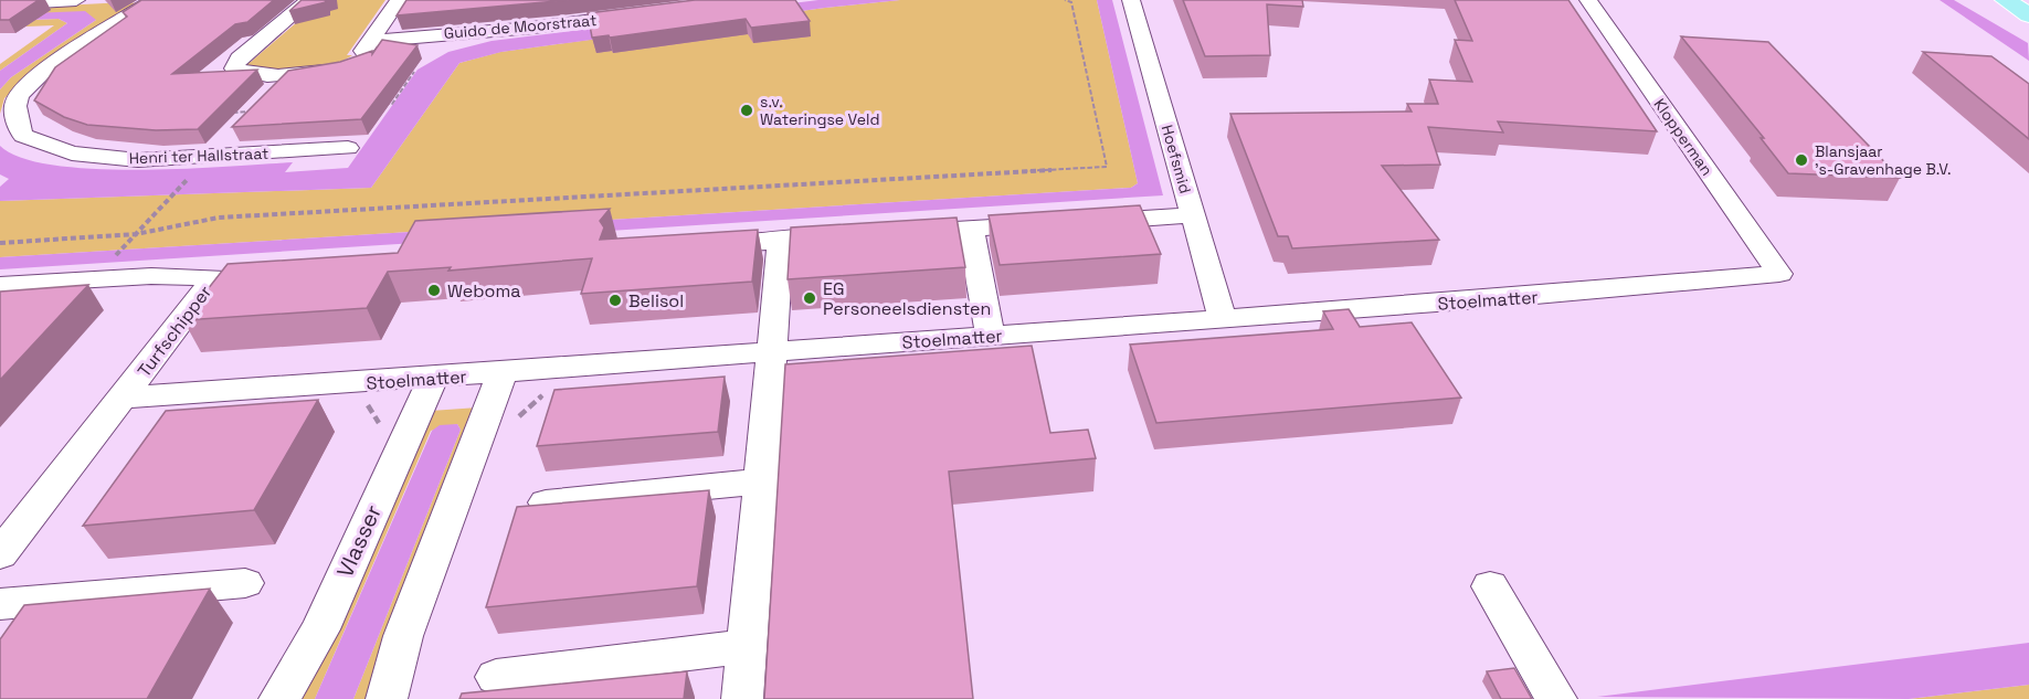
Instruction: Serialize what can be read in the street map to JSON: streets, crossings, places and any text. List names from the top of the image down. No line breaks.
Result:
{"streets":{"street":["Guido de Moorstraat","Klopperman","Henri ter Hallstraat","Hoefsmid","Stoelmatter","Turfschipper","Vlasser"]},"crossings":[["Klopperman","Stoelmatter"],["Hoefsmid","Stoelmatter"],["Stoelmatter","Turfschipper"],["Stoelmatter","Vlasser"]],"places":["s.v. Wateringse Veld","Blansjaar 's-Gravenhage B.V.","Weboma","EG Personeelsdiensten","Belisol"]}
